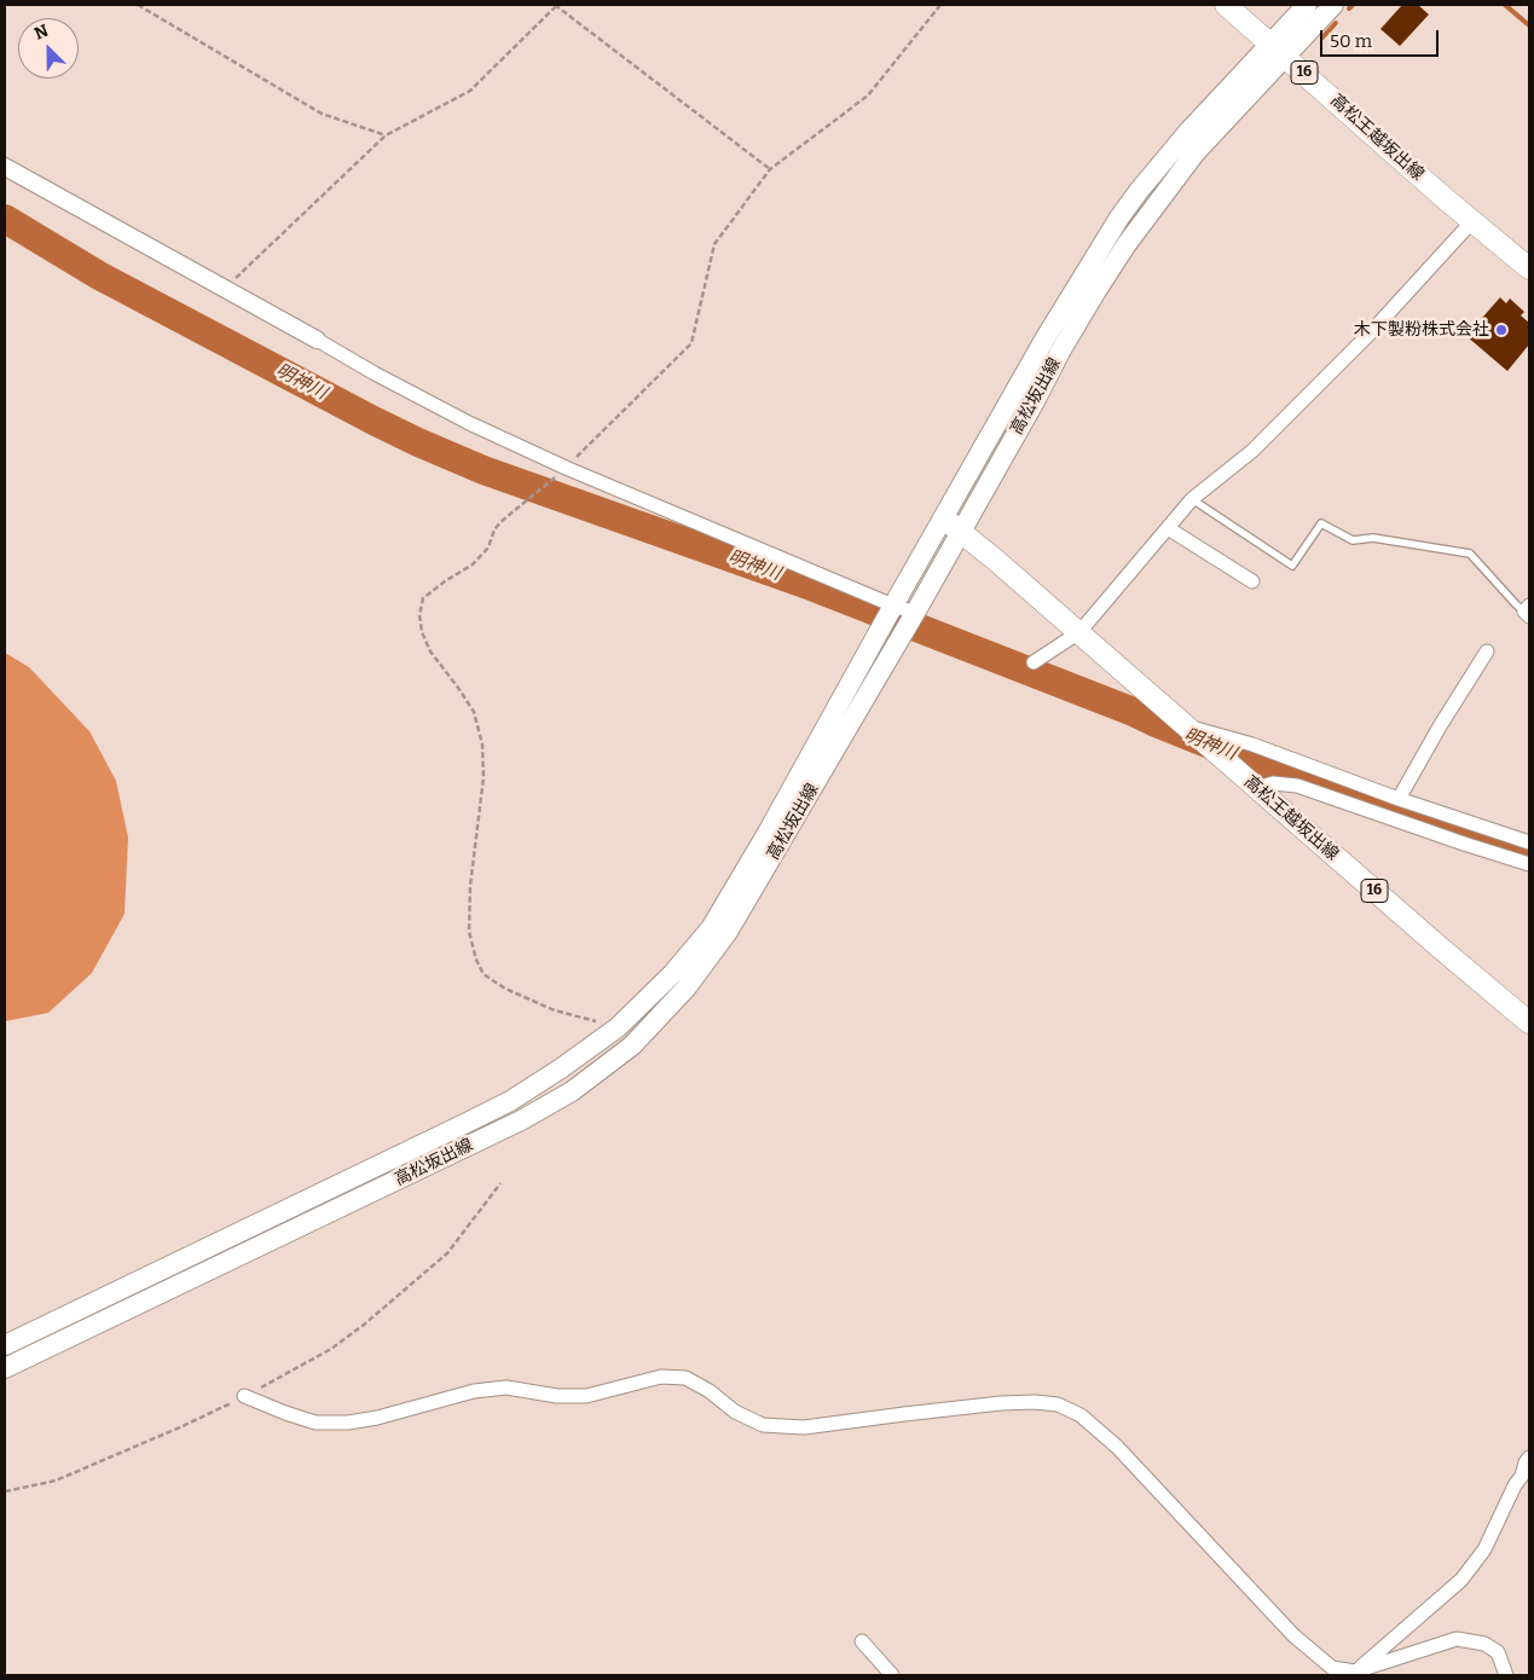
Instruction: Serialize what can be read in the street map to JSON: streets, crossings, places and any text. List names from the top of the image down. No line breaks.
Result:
{"streets":{"main road":["16","高松王越坂出線","高松坂出線"]},"crossings":[["高松王越坂出線","高松坂出線"]],"water":["明神川"],"places":["木下製粉株式会社"],"scale_bar":"50 m","north":"top left"}
